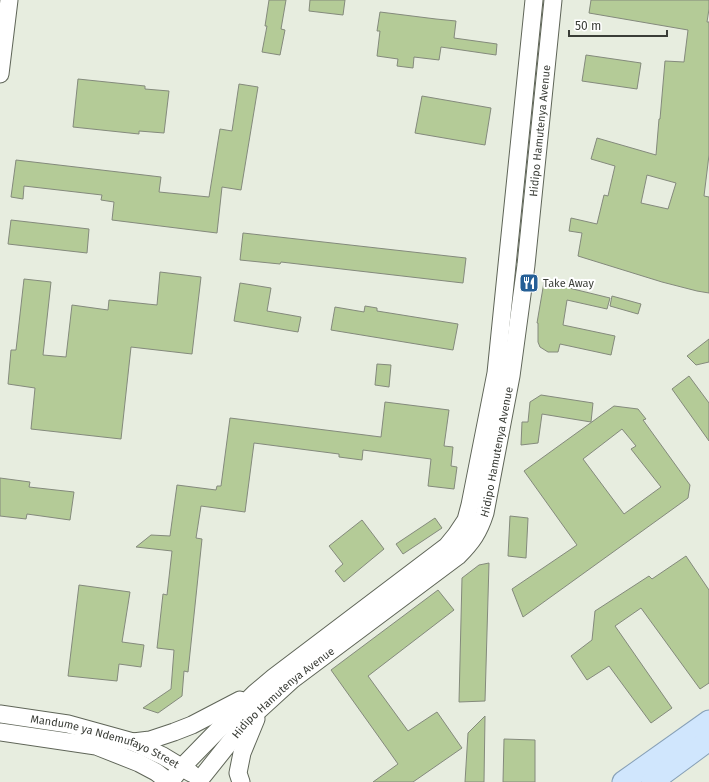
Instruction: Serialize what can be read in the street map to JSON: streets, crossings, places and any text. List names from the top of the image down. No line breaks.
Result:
{"streets":{"street":["Hidipo Hamutenya Avenue","Mandume ya Ndemufayo Street"]},"crossings":[["Hidipo Hamutenya Avenue","Mandume ya Ndemufayo Street"]],"places":{"restaurant":["Take Away"]},"scale_bar":"50 m"}
